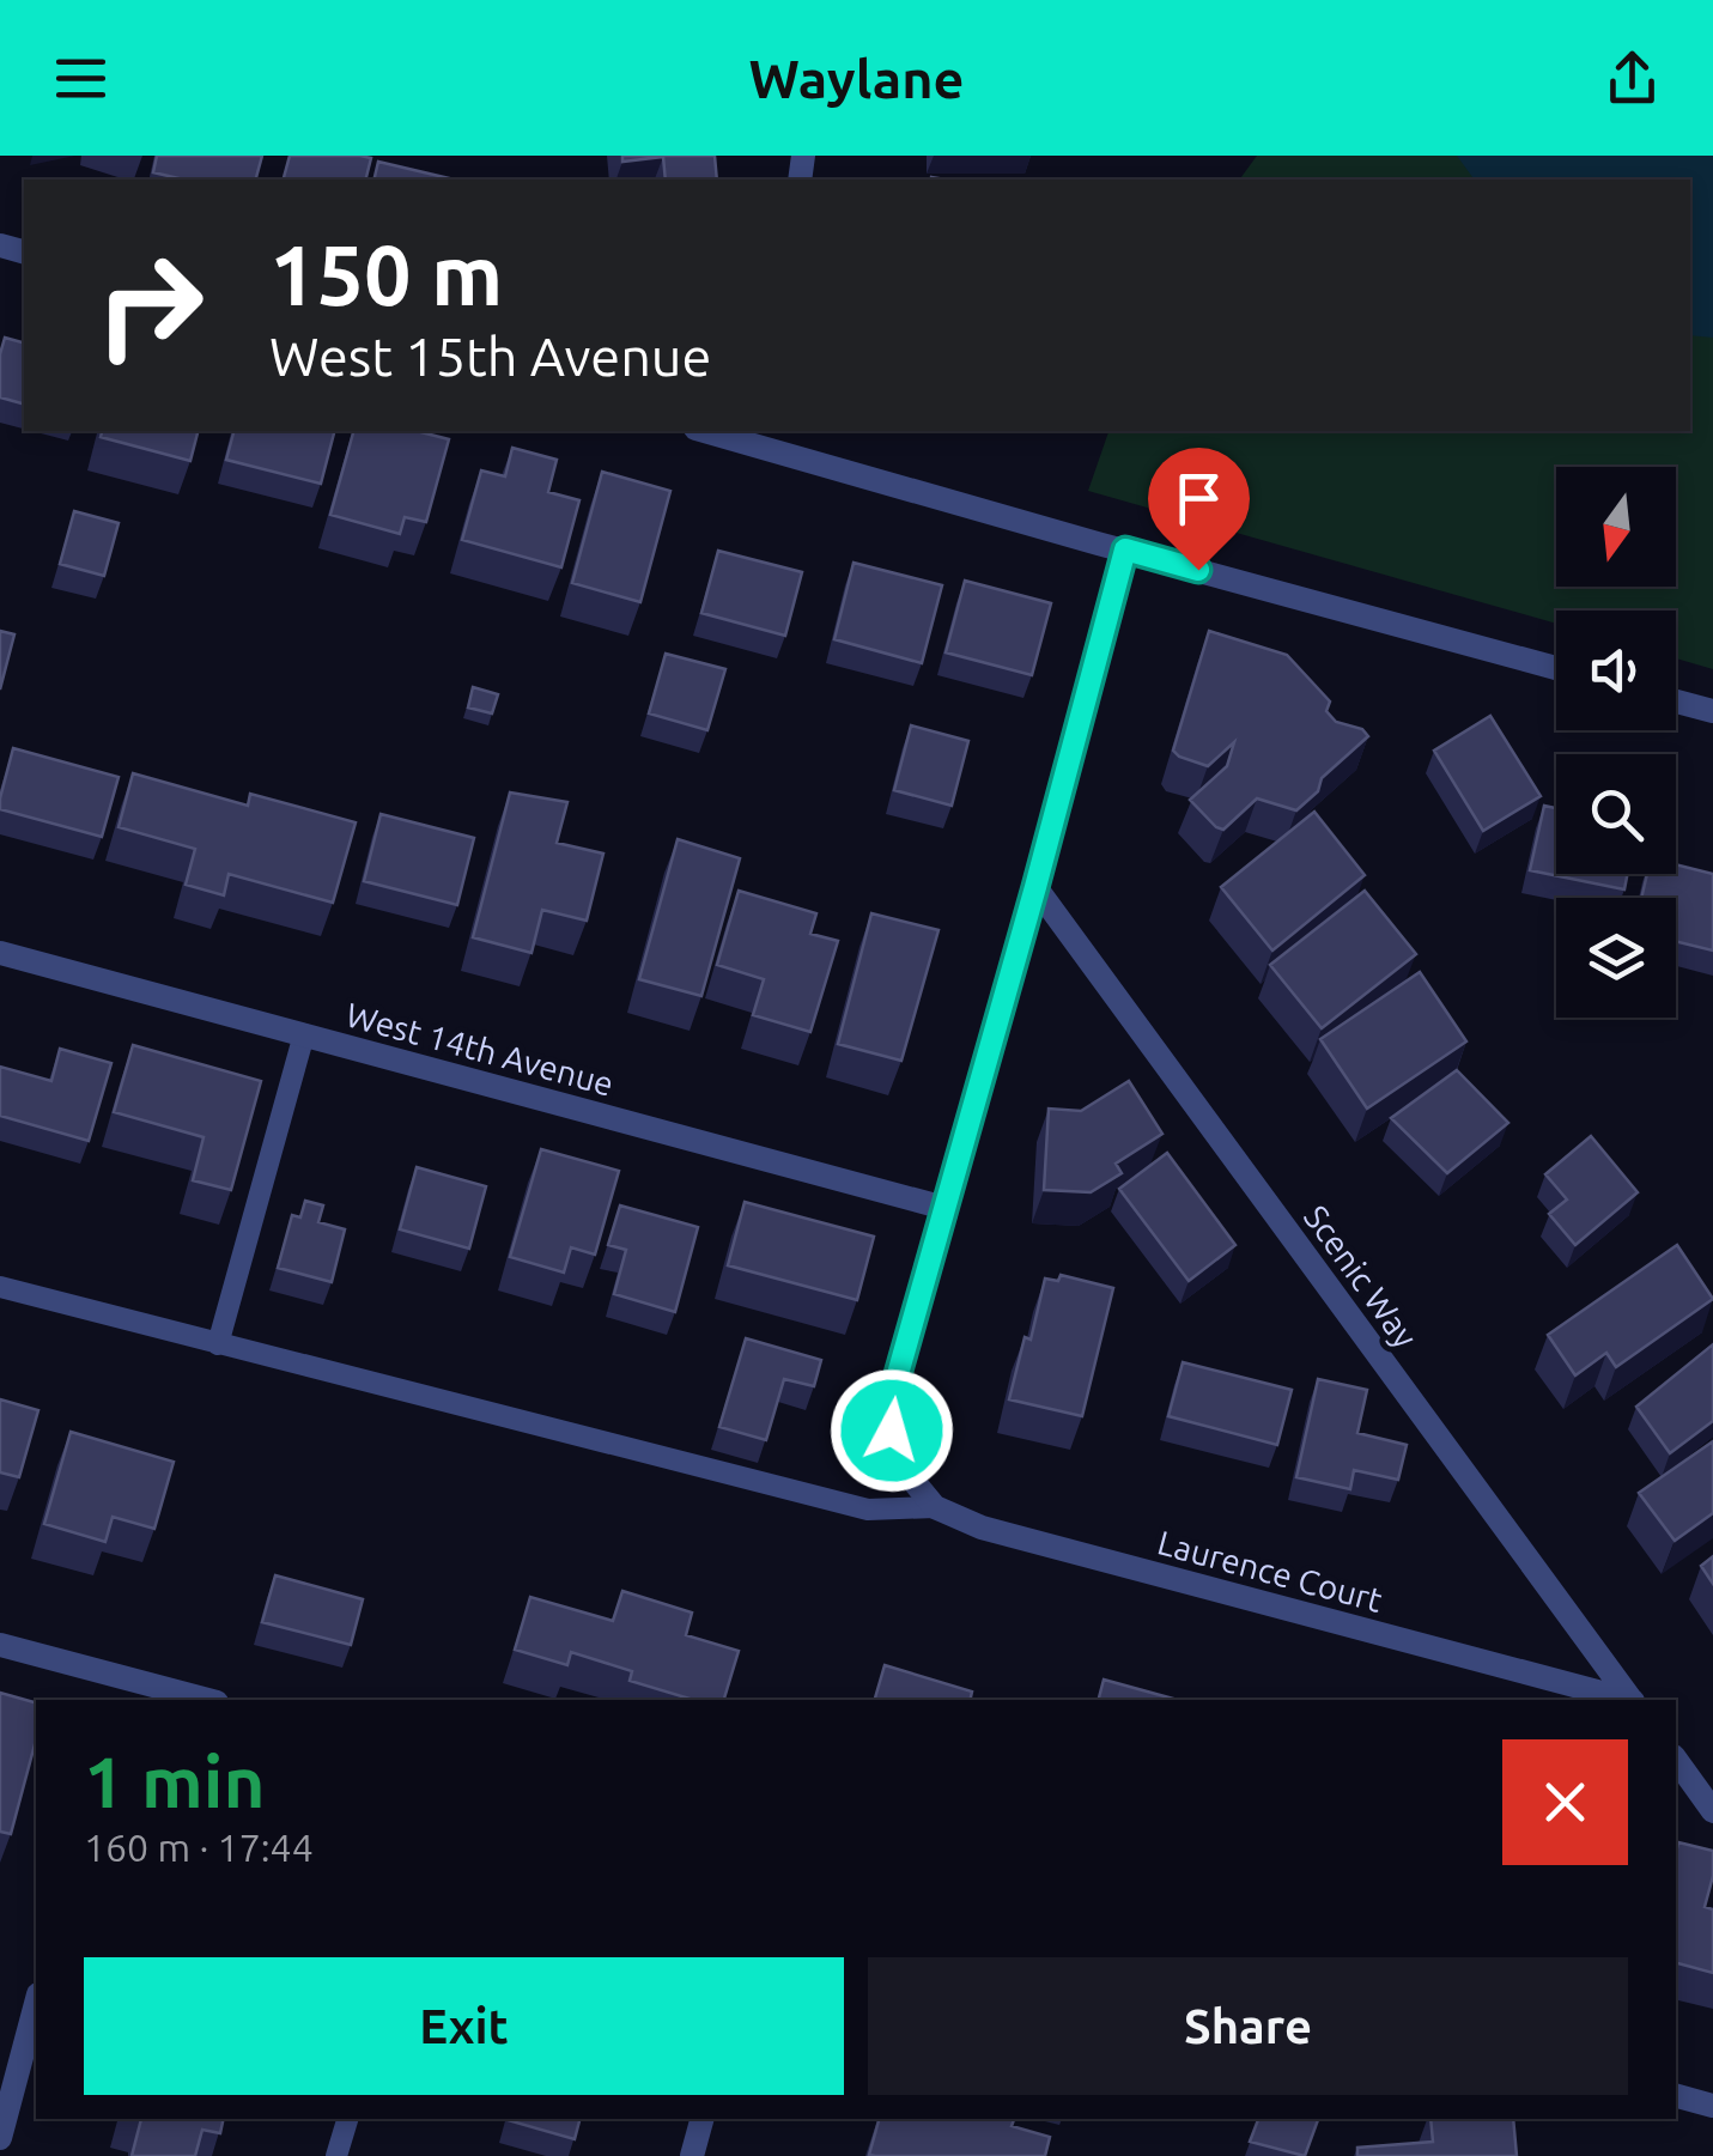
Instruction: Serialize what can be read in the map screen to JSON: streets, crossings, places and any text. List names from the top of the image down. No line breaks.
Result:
{"streets":{"street":["West 14th Avenue","Scenic Way","Laurence Court"]},"crossings":[["West 14th Avenue","Laurence Court"]],"north":"bottom","page":{"header":"Waylane","turn":["150 m","West 15th Avenue"],"heading":["1 min","160 m · 17:44"],"buttons":["Exit","Share"]}}
